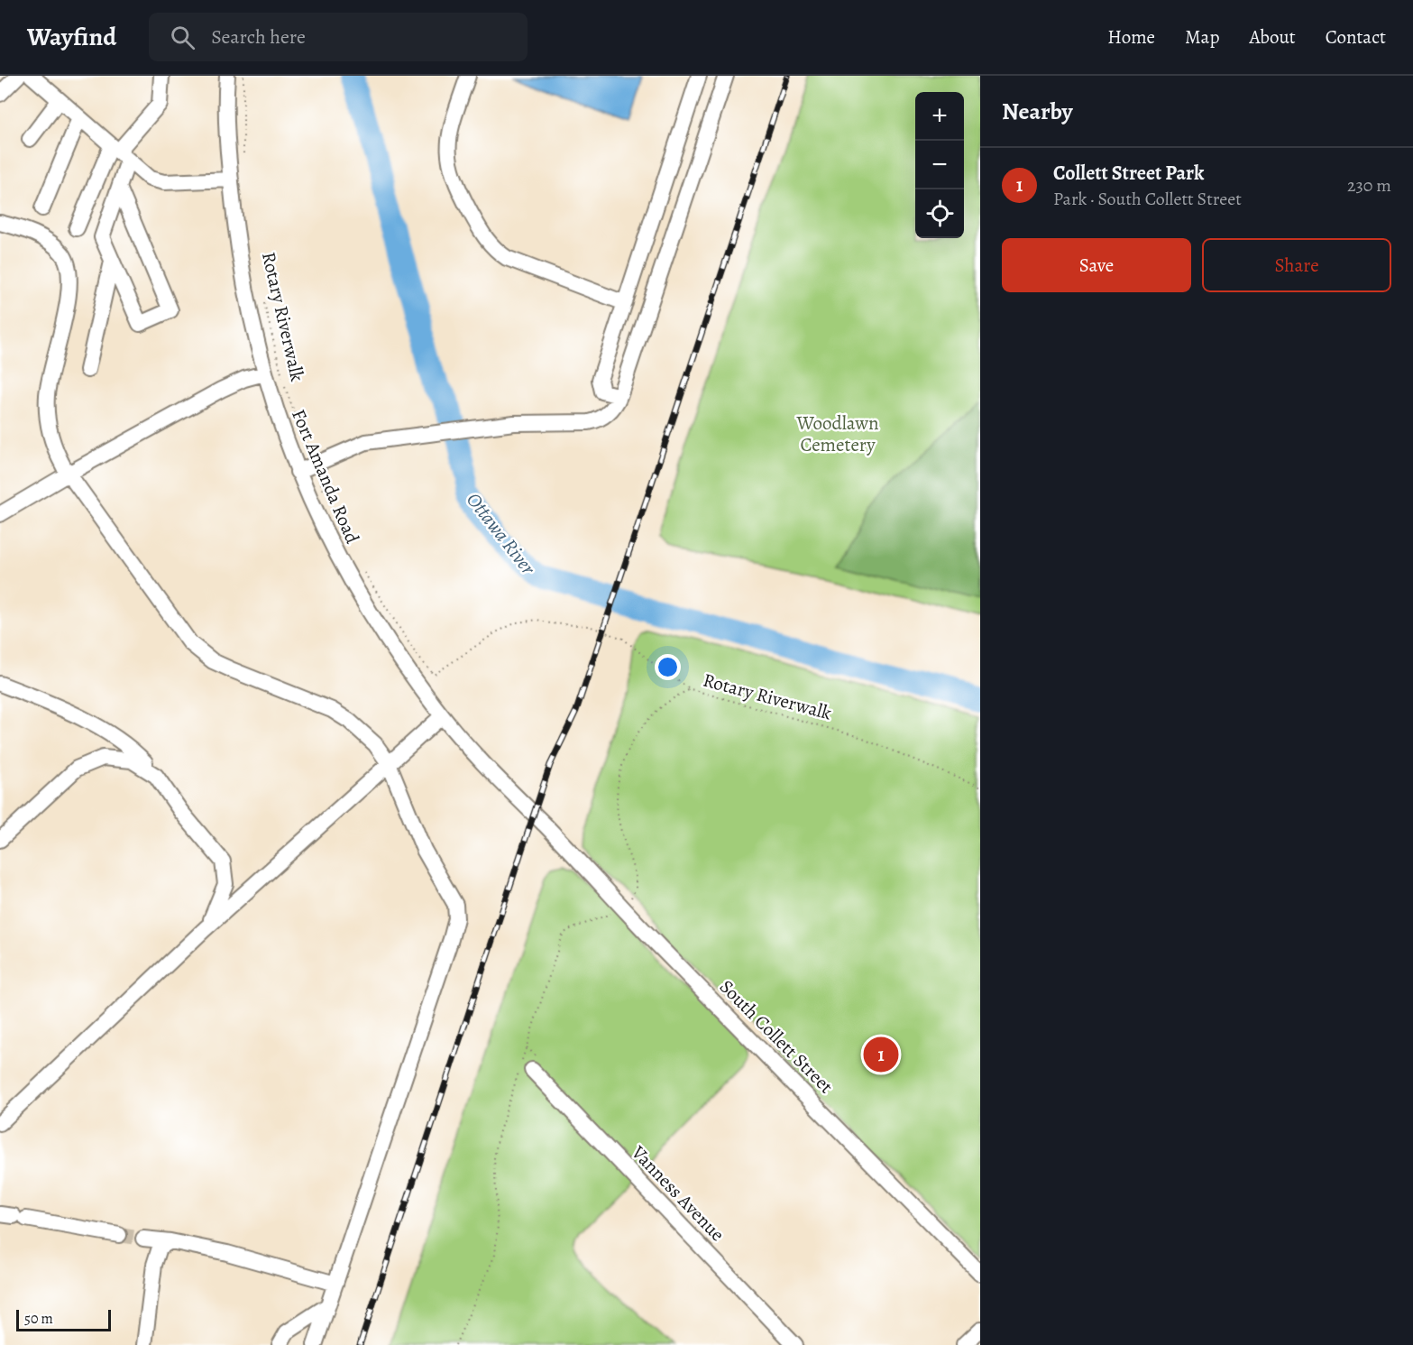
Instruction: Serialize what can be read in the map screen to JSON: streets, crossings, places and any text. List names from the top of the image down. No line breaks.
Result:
{"streets":{"street":["Fort Amanda Road","South Collett Street","Vanness Avenue"],"path":["Rotary Riverwalk"]},"crossings":[["Fort Amanda Road","South Collett Street"]],"water":["Ottawa River"],"parks":["Woodlawn Cemetery"],"scale_bar":"50 m","page":{"header":"Wayfind","search":"Search here","nav":["Home","Map","About","Contact"],"heading":"Nearby","map_buttons":["+","−"],"list":[{"mark":"1","name":"Collett Street Park","note":"Park · South Collett Street","value":"230 m"}],"buttons":["Save","Share"],"pins":"1","scale":"50 m"}}
